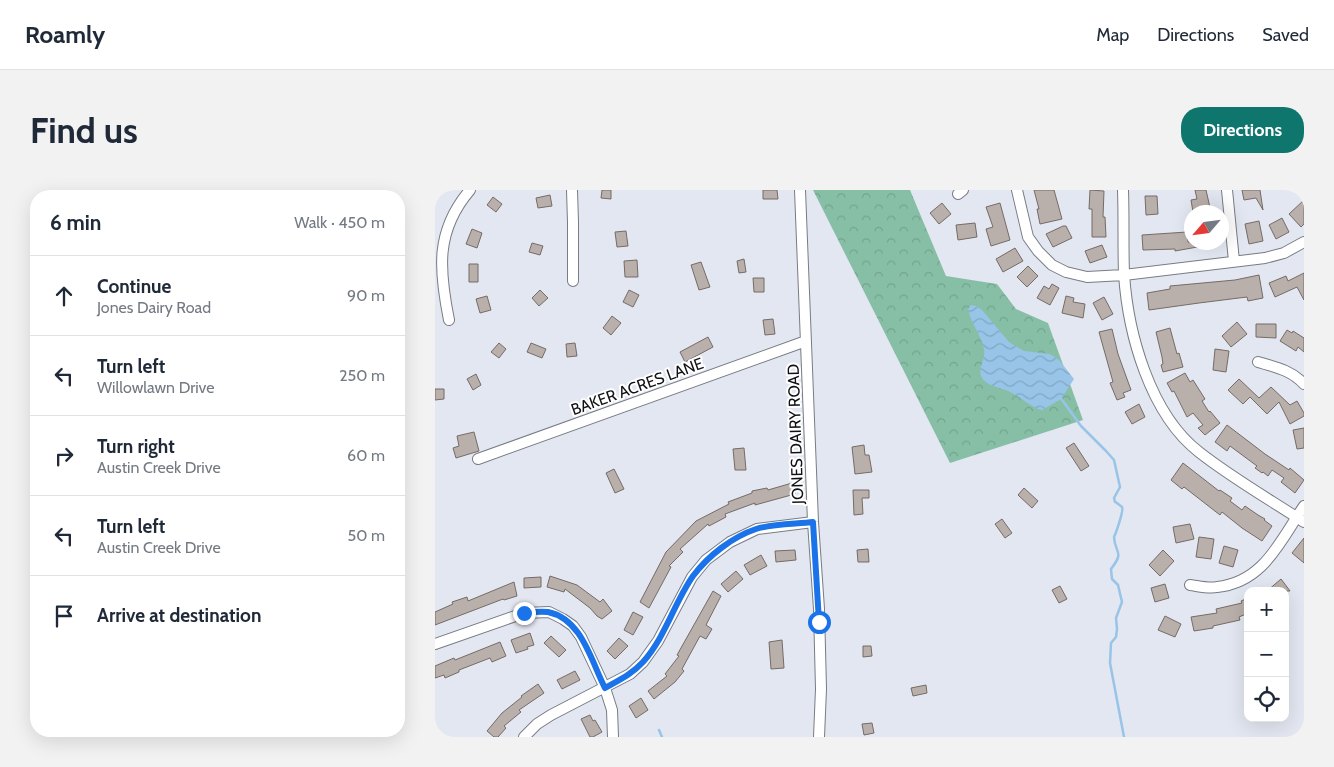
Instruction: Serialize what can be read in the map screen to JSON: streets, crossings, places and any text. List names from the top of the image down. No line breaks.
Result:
{"streets":{"street":["BAKER ACRES LANE","JONES DAIRY ROAD"]},"crossings":[["BAKER ACRES LANE","JONES DAIRY ROAD"]],"north":"bottom left","page":{"header":"Roamly","nav":["Map","Directions","Saved"],"buttons":"Directions","title":"Find us","heading":["6 min","Walk · 450 m"],"list":[["Continue","Jones Dairy Road","90 m"],["Turn left","Willowlawn Drive","250 m"],["Turn right","Austin Creek Drive","60 m"],["Turn left","Austin Creek Drive","50 m"],"Arrive at destination"],"map_buttons":["+","−"]}}
